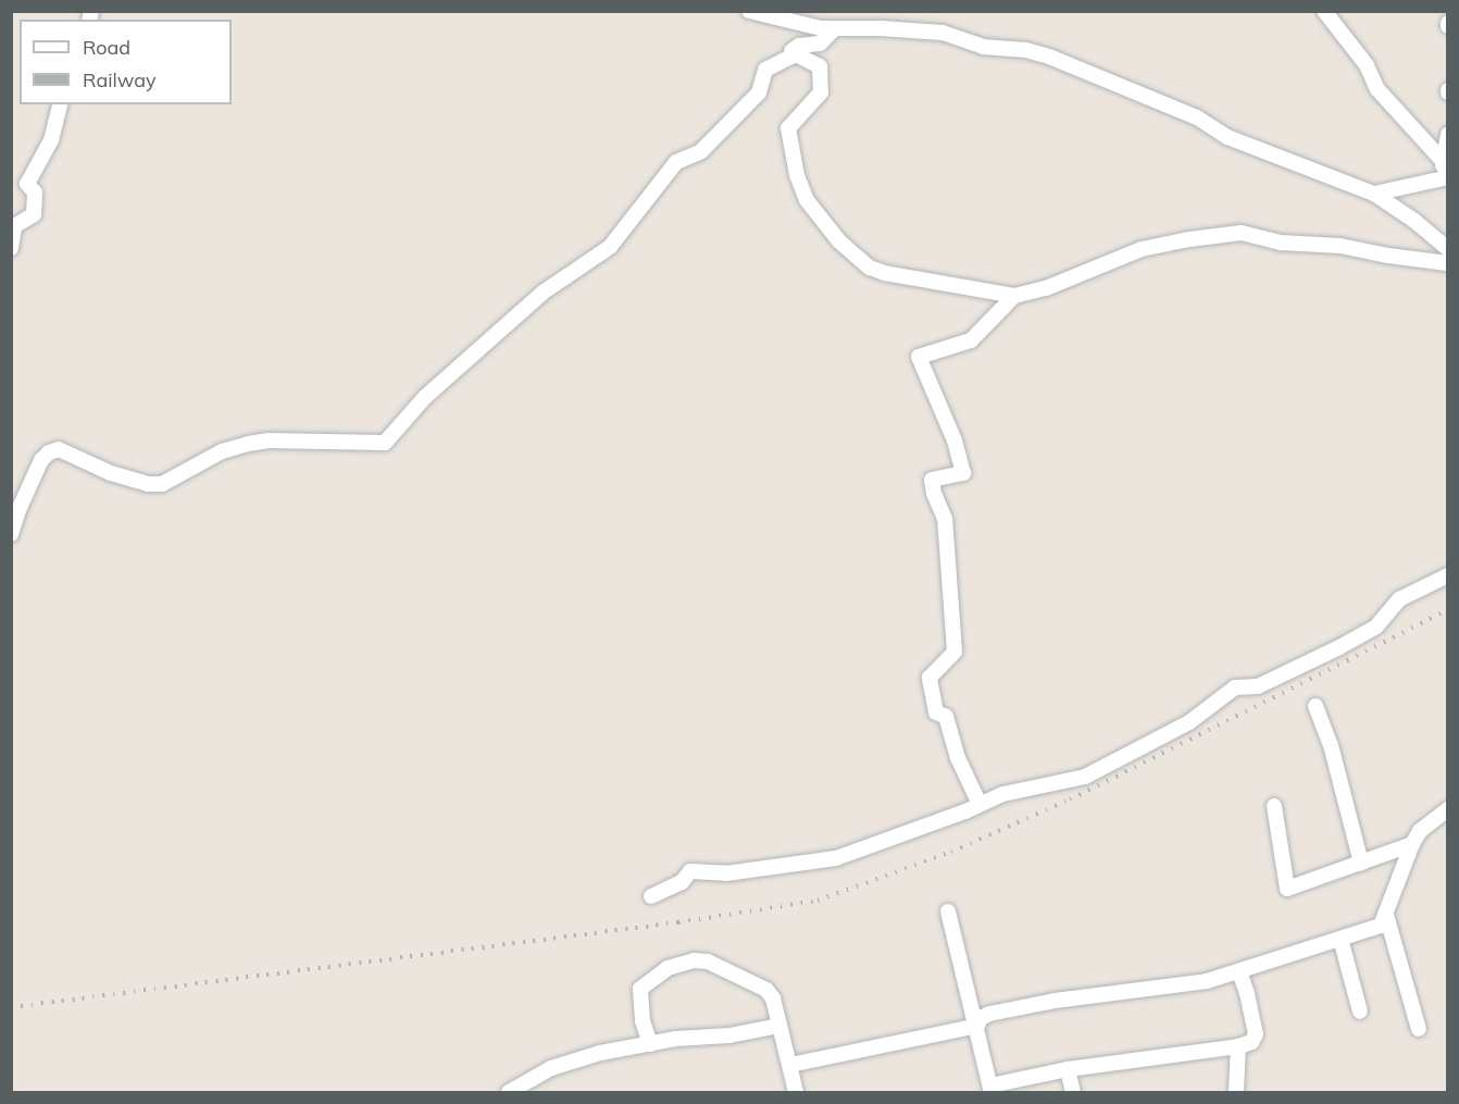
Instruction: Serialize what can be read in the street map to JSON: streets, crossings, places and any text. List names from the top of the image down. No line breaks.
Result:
{"legend":["Road","Railway"]}
